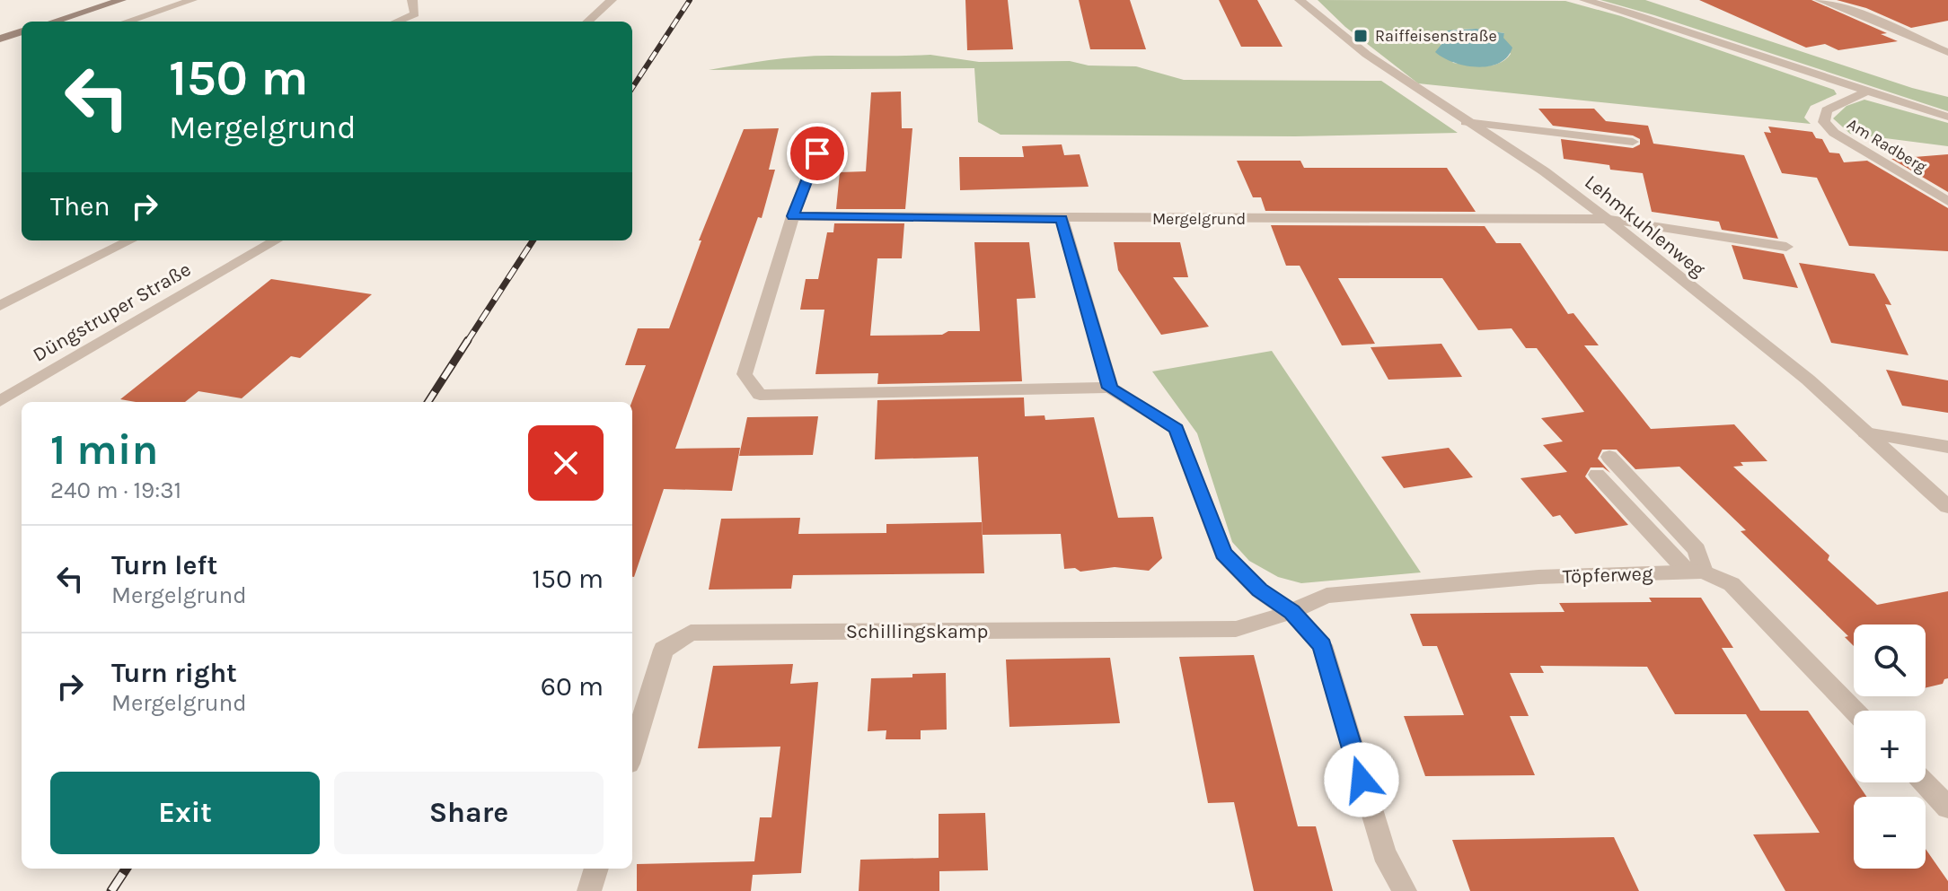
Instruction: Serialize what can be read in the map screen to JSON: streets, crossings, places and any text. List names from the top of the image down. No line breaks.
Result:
{"streets":{"street":["Am Radberg","Mergelgrund","Lehmkuhlenweg","Düngstruper Straße","Töpferweg","Schillingskamp"]},"crossings":[["Mergelgrund","Lehmkuhlenweg"],["Töpferweg","Schillingskamp"]],"places":{"transit":["Raiffeisenstraße"]},"page":{"turn":["150 m","Mergelgrund"],"then":"Then","heading":["1 min","240 m · 19:31"],"list":[{"name":"Turn left","note":"Mergelgrund","value":"150 m"},{"name":"Turn right","note":"Mergelgrund","value":"60 m"}],"map_buttons":["+","−"],"buttons":["Exit","Share"]}}
